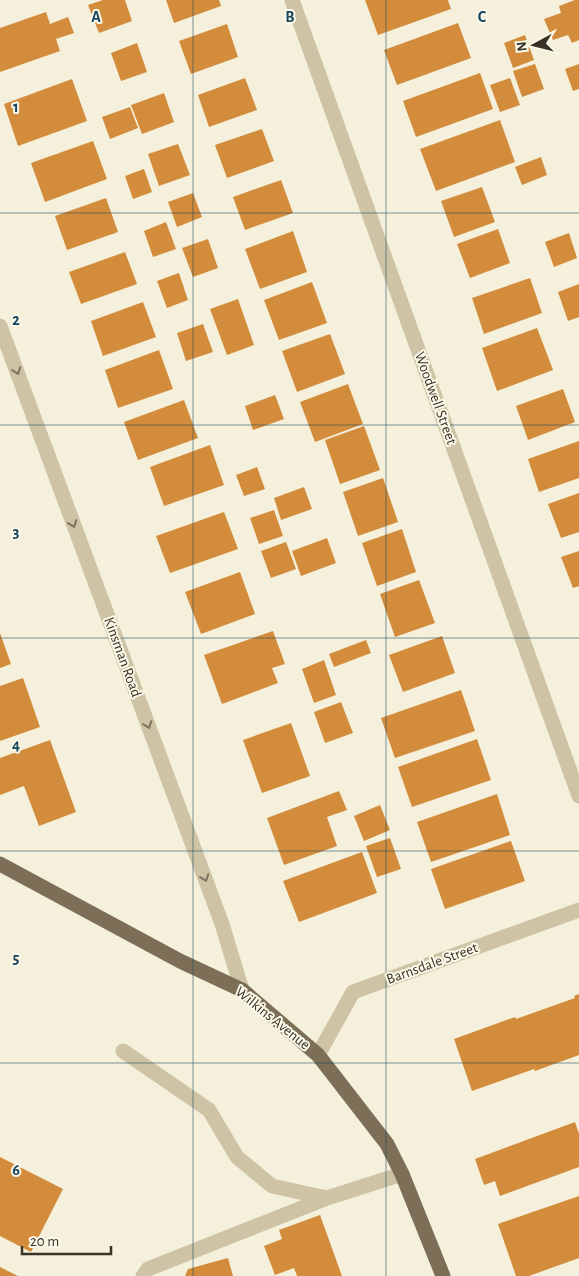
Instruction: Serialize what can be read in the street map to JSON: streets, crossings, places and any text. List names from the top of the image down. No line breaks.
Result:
{"streets":{"main road":["Wilkins Avenue"],"street":["Woodwell Street","Kinsman Road","Barnsdale Street"]},"crossings":[["Kinsman Road","Wilkins Avenue"],["Barnsdale Street","Wilkins Avenue"]],"one_way":["Kinsman Road"],"scale_bar":"20 m","north":"left","grid":{"columns":["A","B","C"],"rows":["1","2","3","4","5","6"]}}
